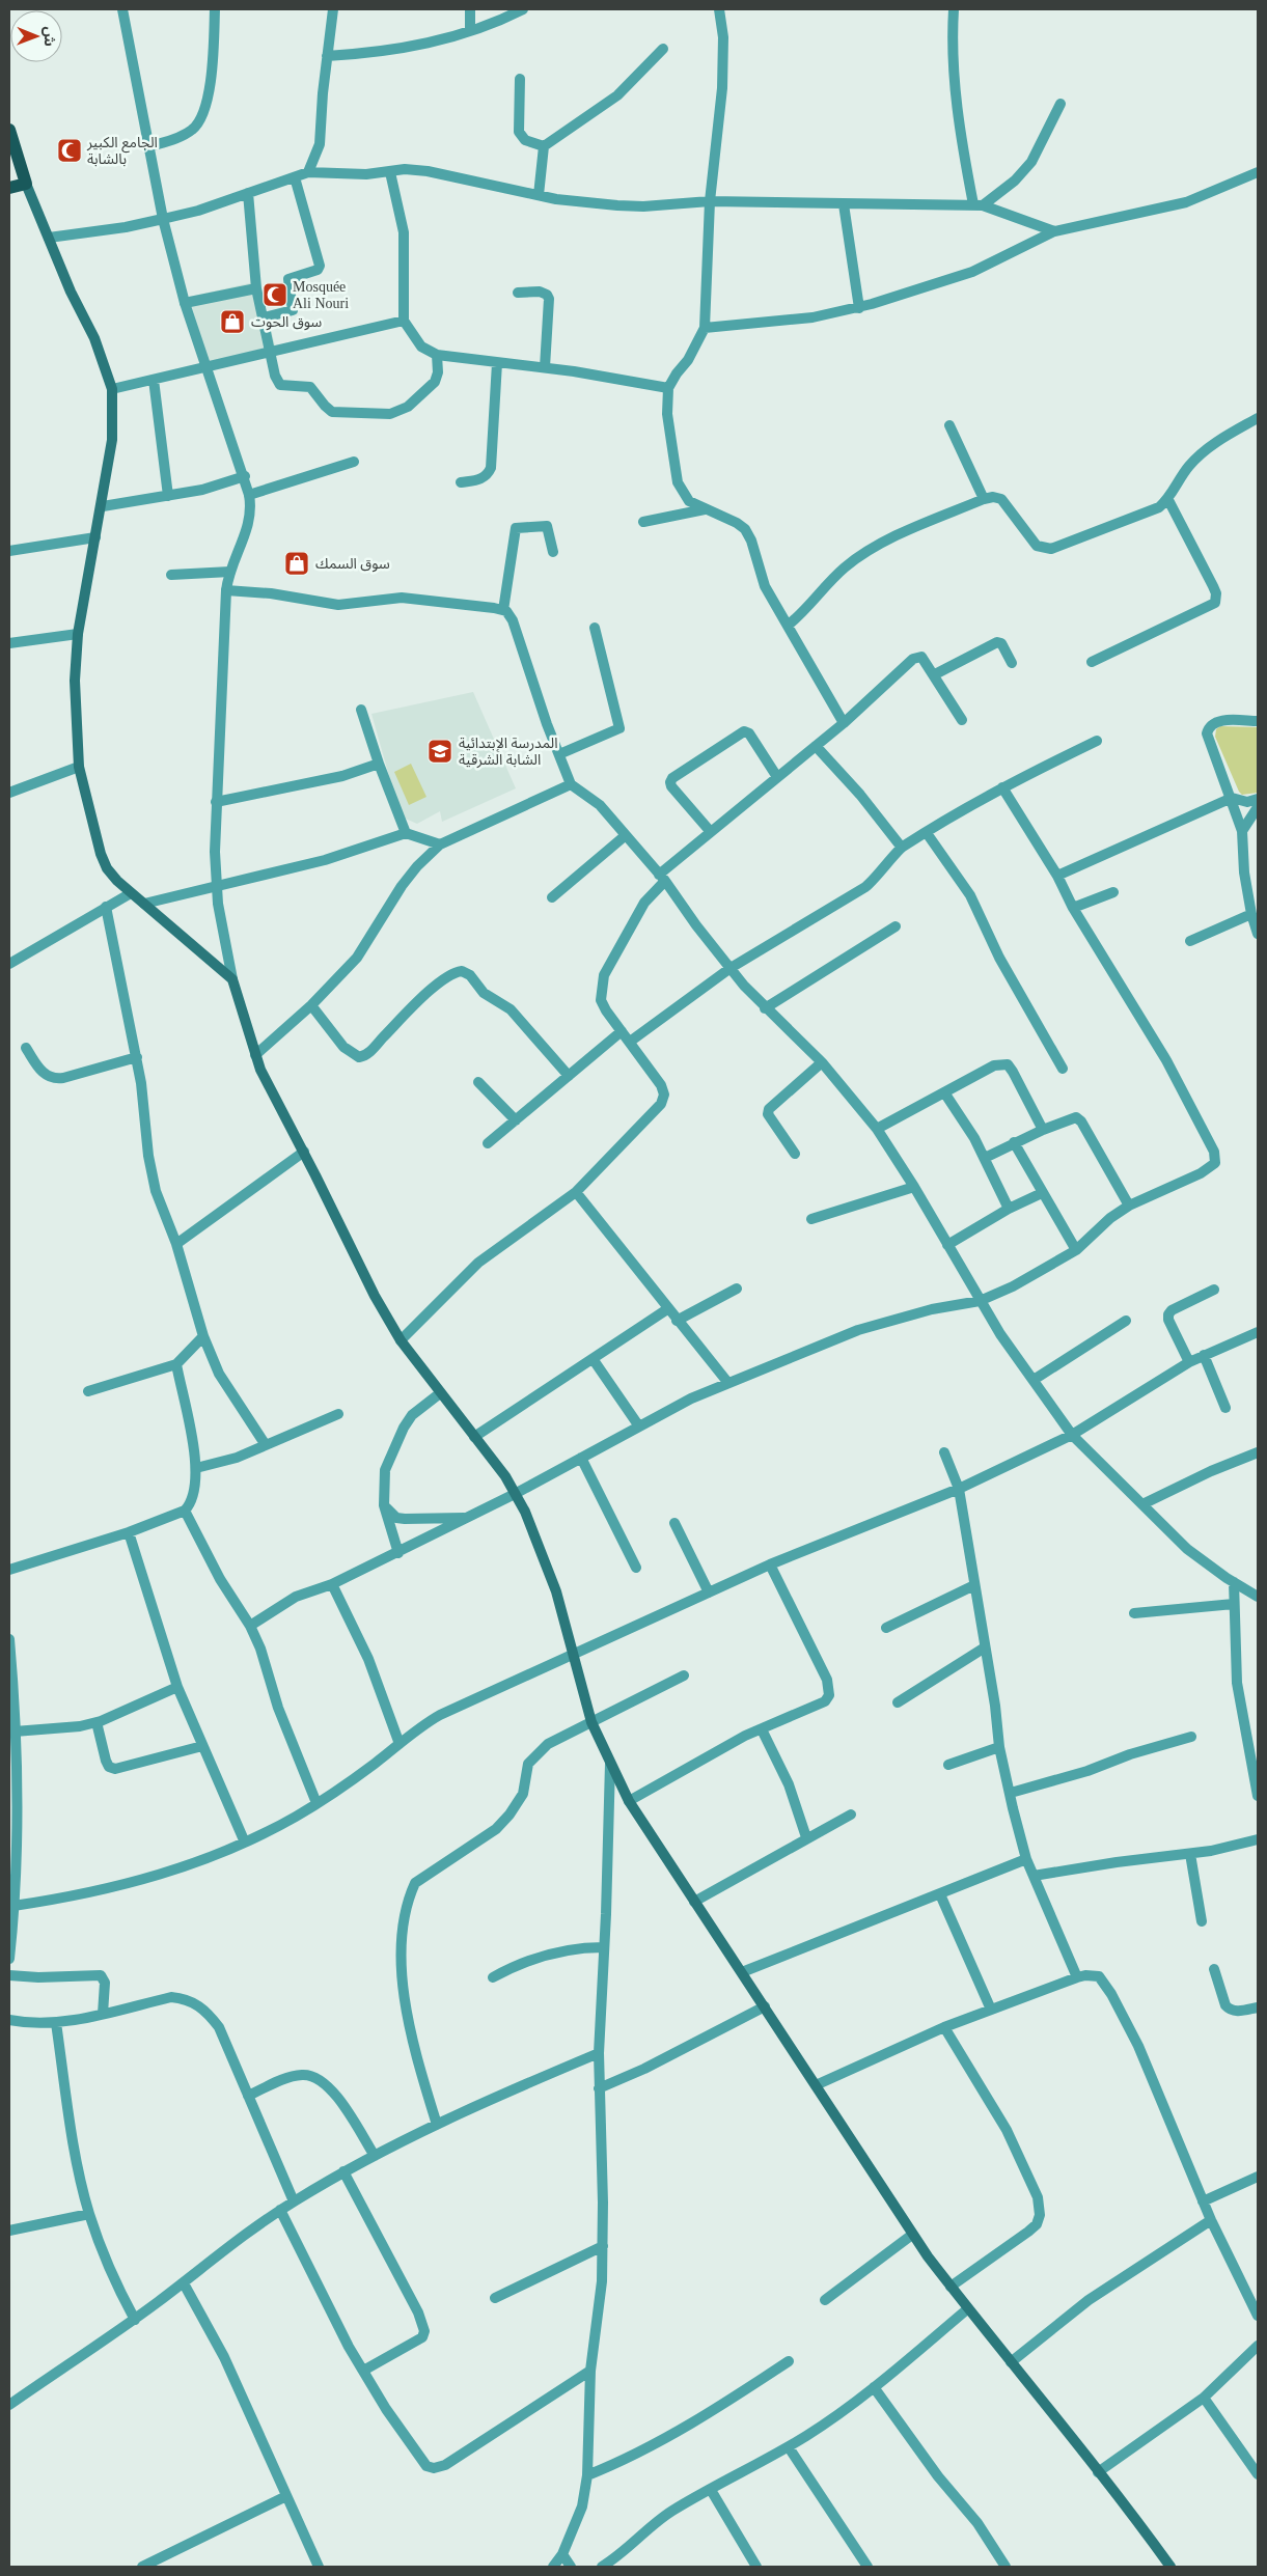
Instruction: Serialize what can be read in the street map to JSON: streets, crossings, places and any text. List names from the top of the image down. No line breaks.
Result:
{"places":{"mosque":["الجامع الكبير بالشابة","Mosquée Ali Nouri"],"shop":["سوق الحوت","سوق السمك"],"school or university":["المدرسة الإبتدائية الشابة الشرقية"]},"north":"right"}
